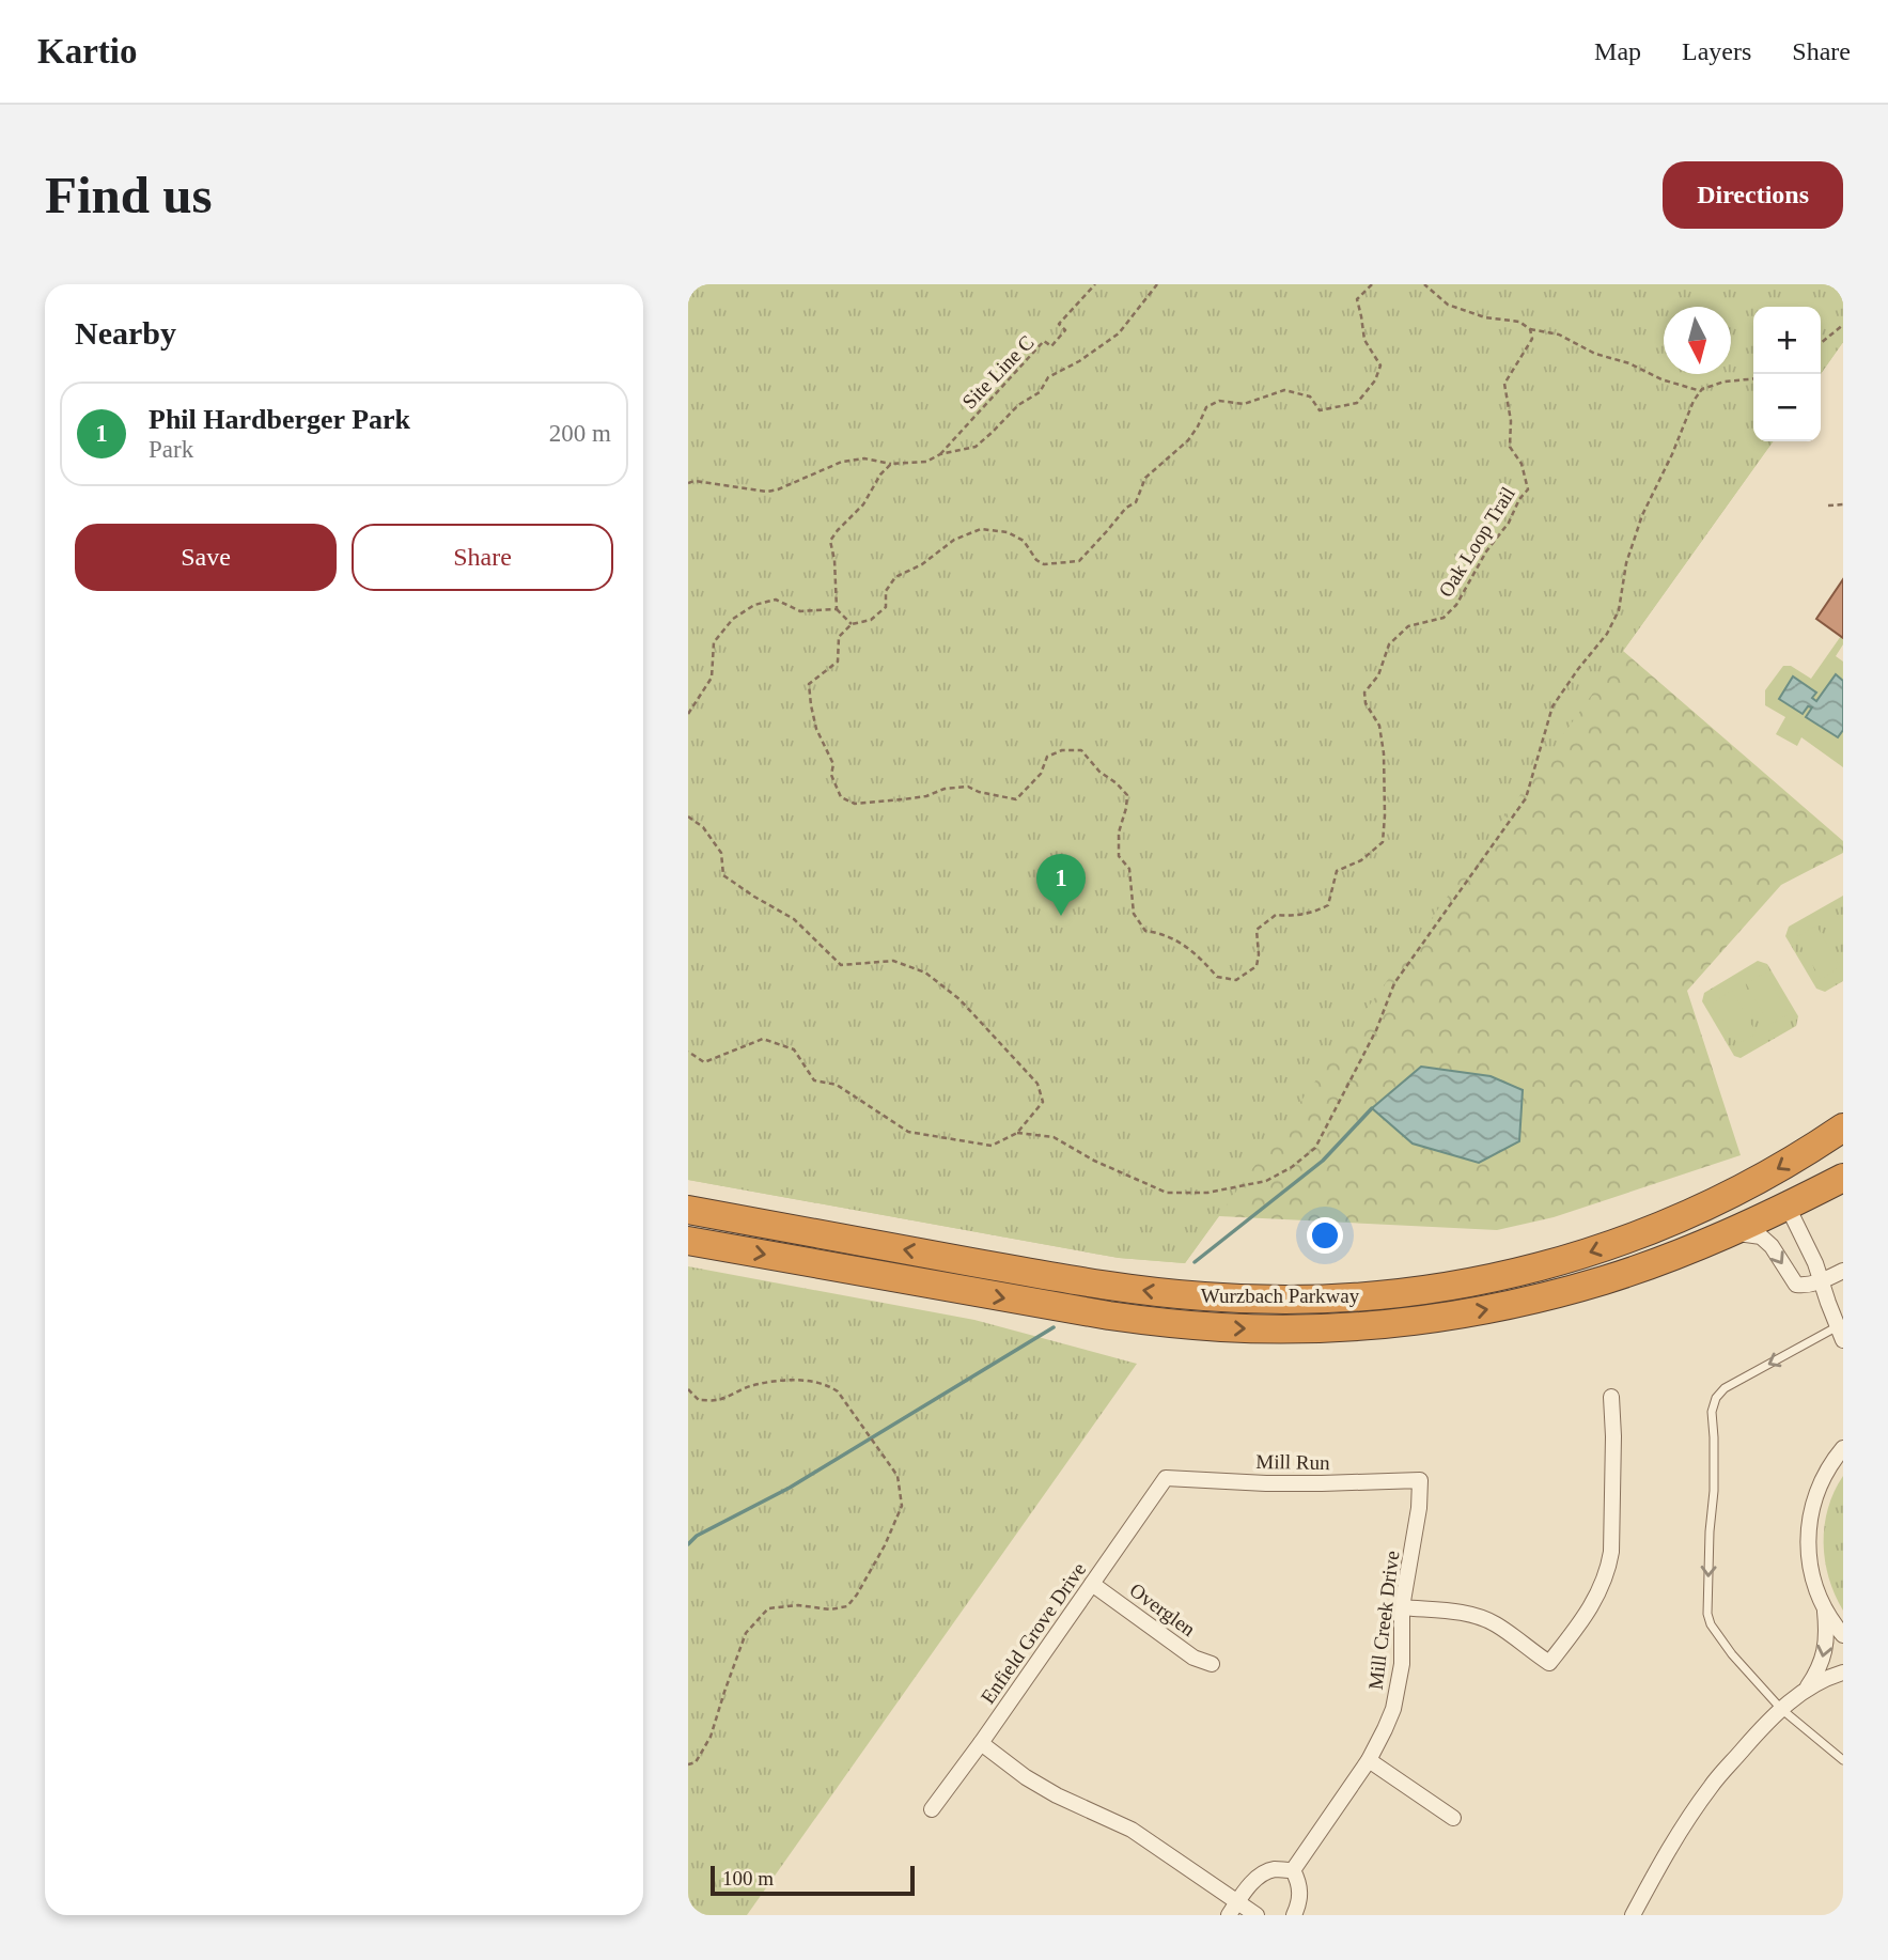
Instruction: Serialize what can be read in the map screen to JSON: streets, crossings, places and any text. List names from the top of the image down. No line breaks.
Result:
{"streets":{"highway":["Wurzbach Parkway"],"street":["Mill Run","Overglen","Mill Creek Drive","Enfield Grove Drive"],"path":["Site Line C","Oak Loop Trail"]},"crossings":[["Mill Run","Mill Creek Drive"],["Mill Run","Enfield Grove Drive"],["Overglen","Enfield Grove Drive"]],"scale_bar":"100 m","north":"bottom","page":{"header":"Kartio","nav":["Map","Layers","Share"],"buttons":["Directions",["Save","Share"]],"title":"Find us","heading":"Nearby","map_buttons":["+","−"],"list":[{"mark":"1","name":"Phil Hardberger Park","note":"Park","value":"200 m"}],"pins":"1","scale":"100 m"}}
